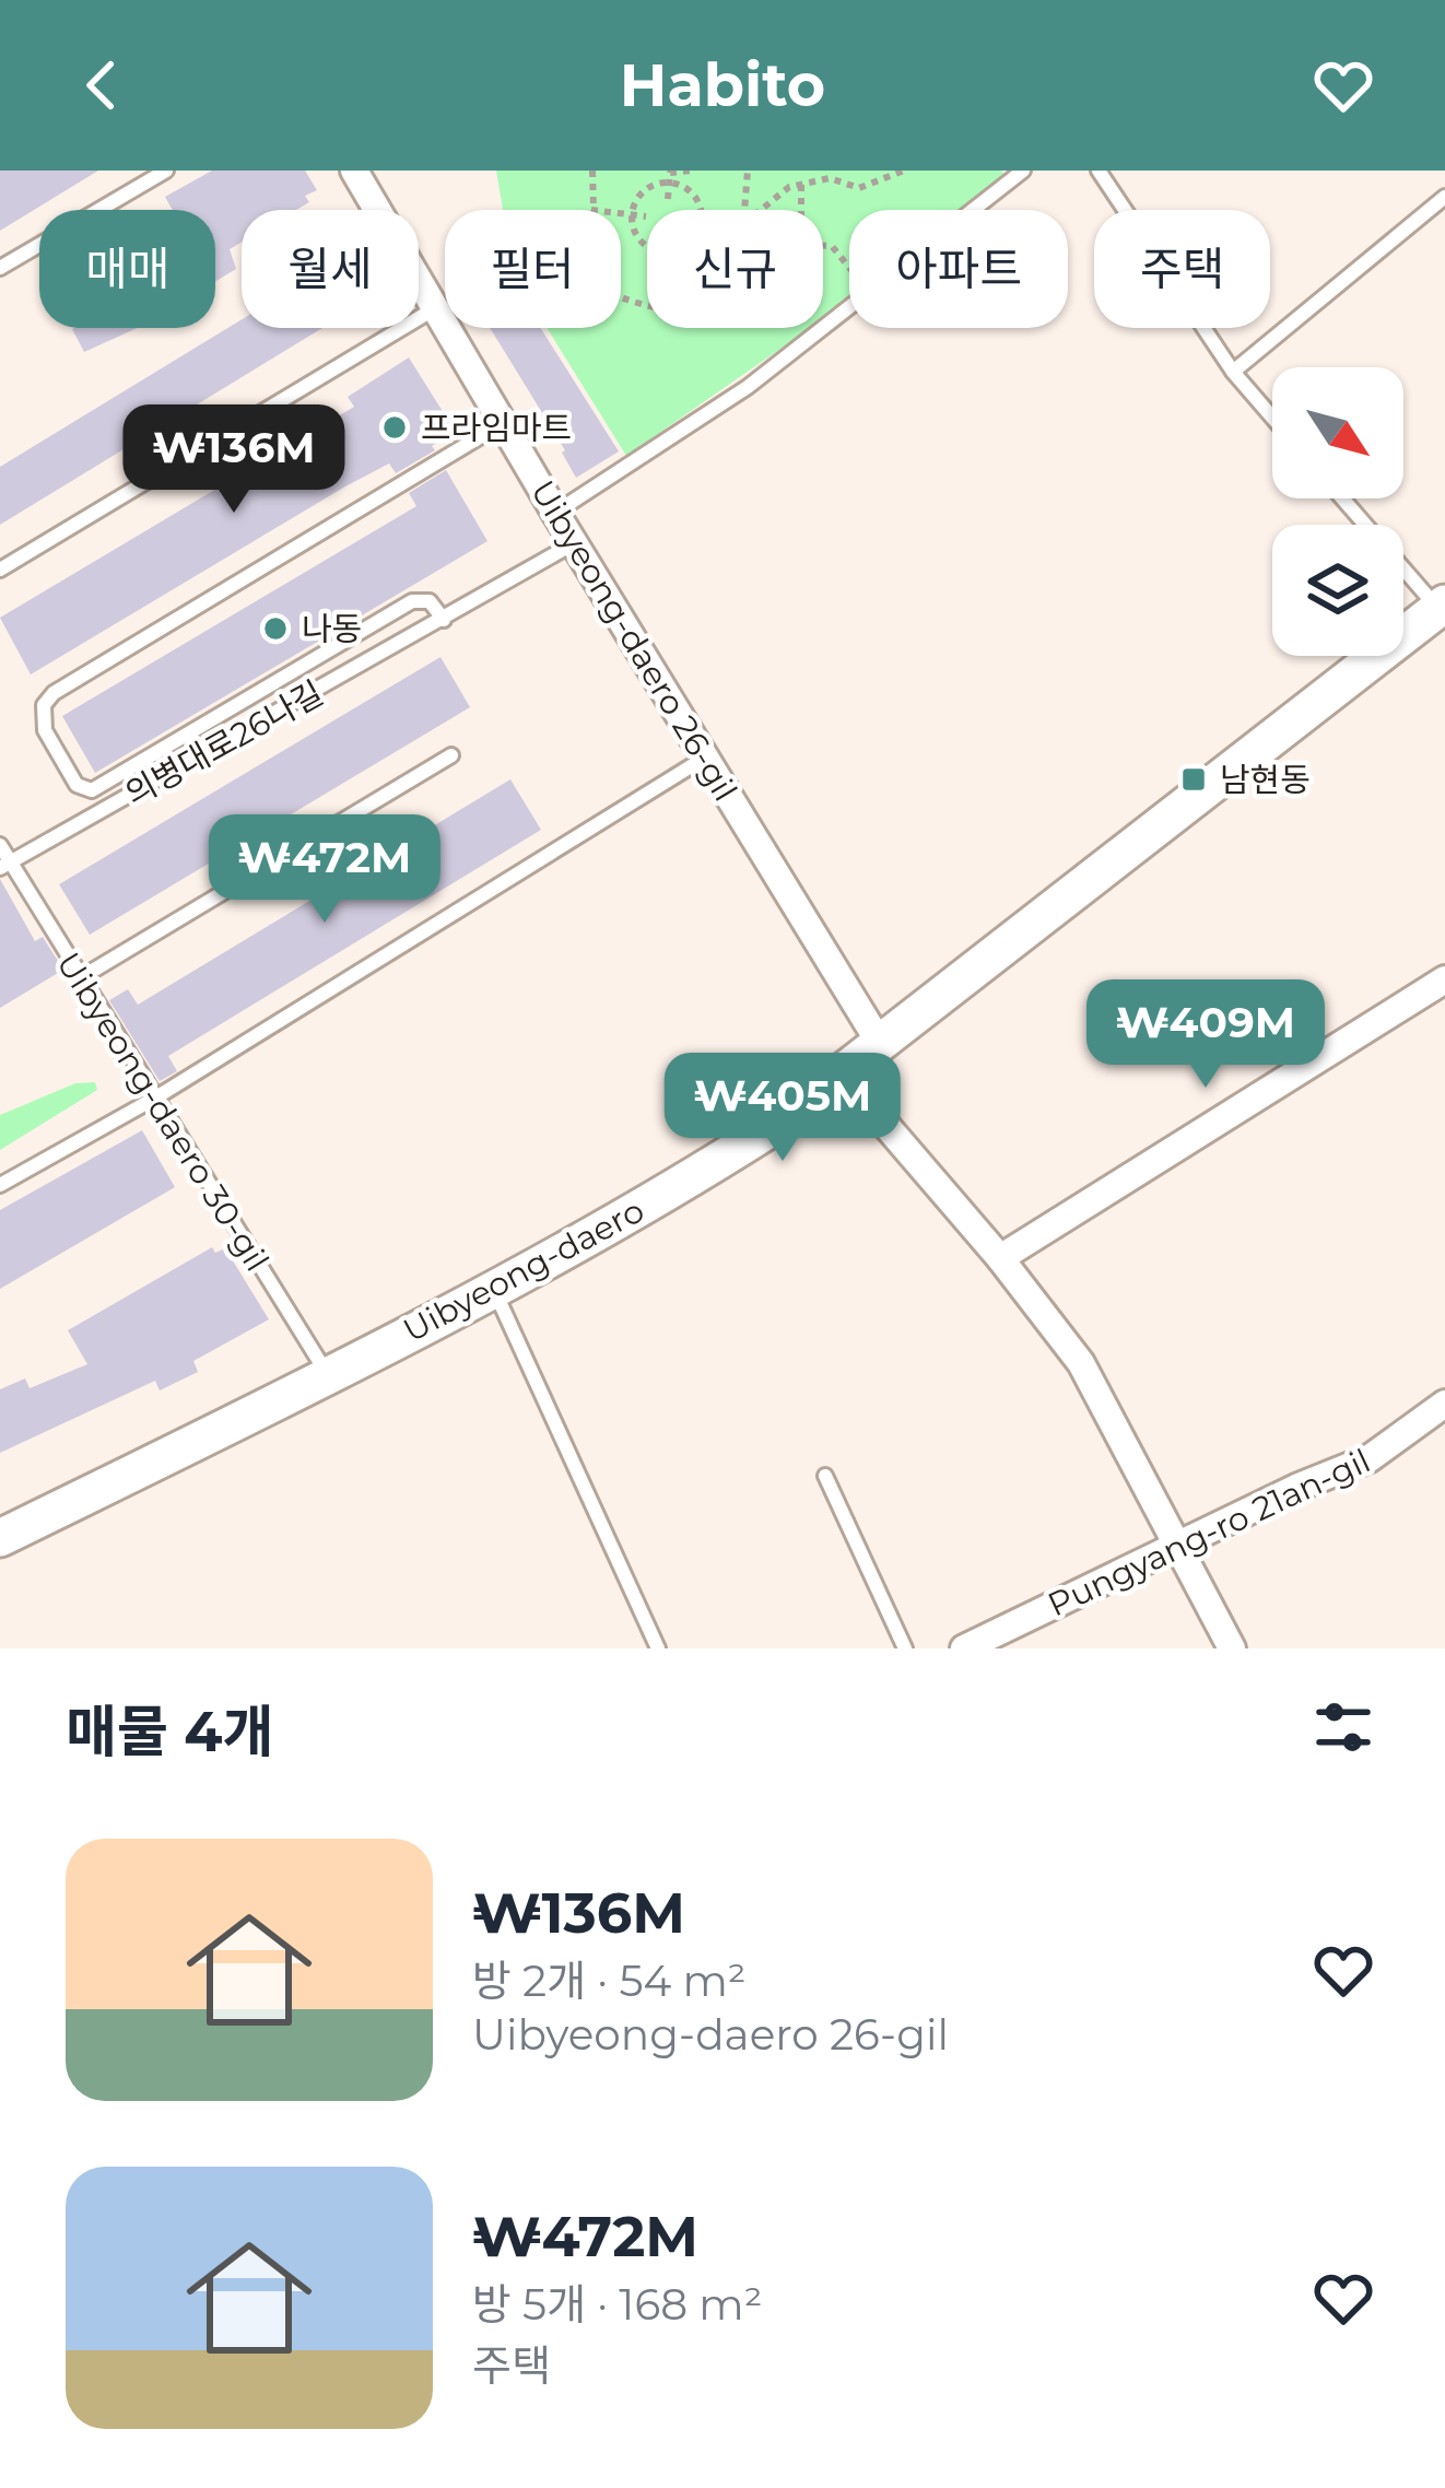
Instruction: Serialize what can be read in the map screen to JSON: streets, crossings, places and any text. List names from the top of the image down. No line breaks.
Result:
{"streets":{"street":["Uibyeong-daero 26-gil","Uibyeong-daero","Pungyang-ro 21an-gil"],"lane":["의병대로26나길","Uibyeong-daero 30-gil"]},"crossings":[["Uibyeong-daero 26-gil","의병대로26나길"],["Uibyeong-daero 26-gil","Uibyeong-daero"],["의병대로26나길","Uibyeong-daero 30-gil"],["Uibyeong-daero 30-gil","Uibyeong-daero"]],"places":{"other":["프라임마트","나동"],"transit":["남현동"]},"north":"bottom right","page":{"header":"Habito","chip":["매매","월세","필터","신규","아파트","주택"],"price":["₩136M","₩472M","₩409M","₩405M"],"heading":"매물 4개","list":[{"name":"₩136M","note":"방 2개 · 54 m² · Uibyeong-daero 26-gil"},{"name":"₩472M","note":"방 5개 · 168 m² · 주택"}]}}
